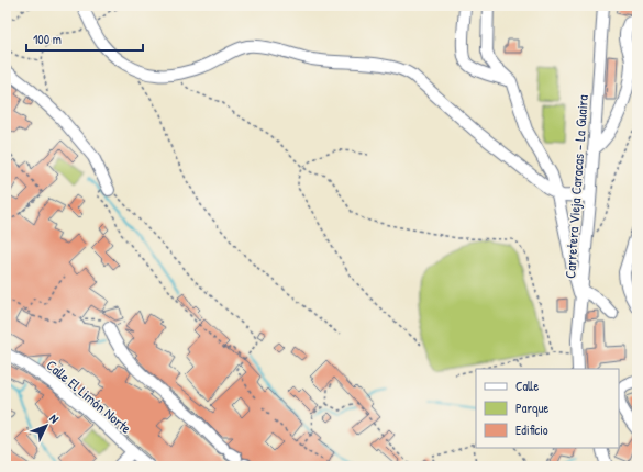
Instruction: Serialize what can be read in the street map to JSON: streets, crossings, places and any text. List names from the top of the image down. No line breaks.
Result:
{"streets":{"street":["Carretera Vieja Caracas - La Guaira","Calle El Limón Norte"]},"legend":["Calle","Parque","Edificio"],"scale_bar":"100 m","north":"top right"}
